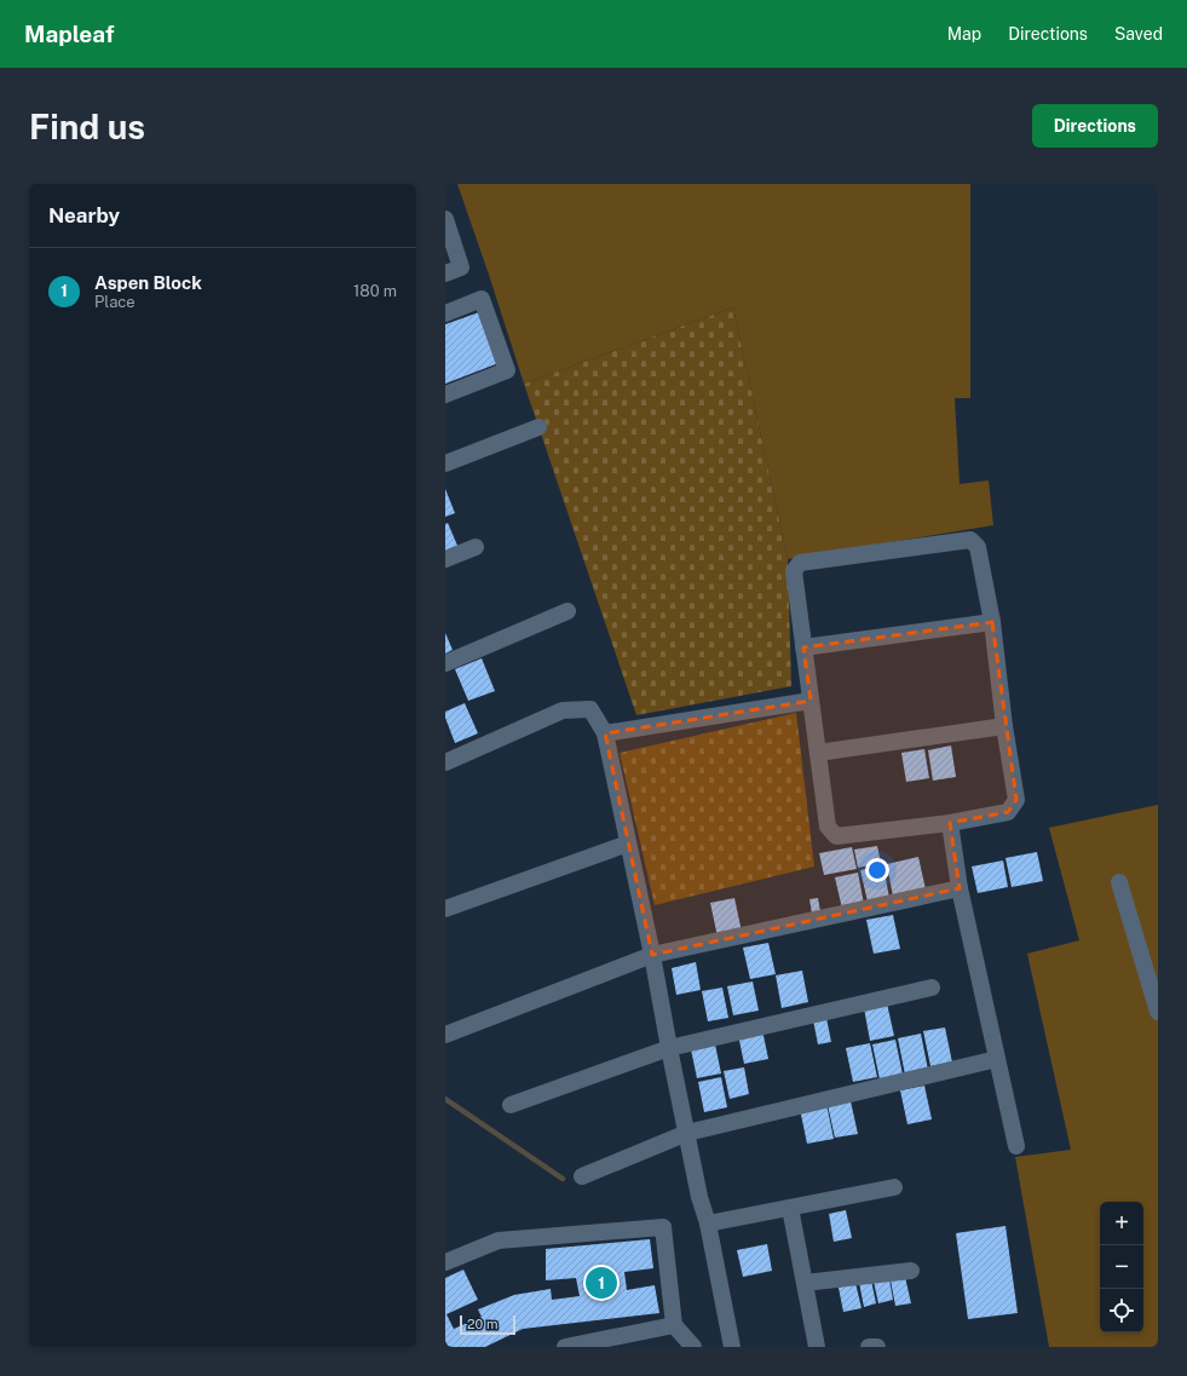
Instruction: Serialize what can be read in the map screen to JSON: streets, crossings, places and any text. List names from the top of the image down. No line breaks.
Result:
{"scale_bar":"20 m","page":{"header":"Mapleaf","nav":["Map","Directions","Saved"],"buttons":"Directions","title":"Find us","heading":"Nearby","list":[{"mark":"1","name":"Aspen Block","note":"Place","value":"180 m"}],"map_buttons":["+","−"],"pins":"1","scale":"20 m"}}
